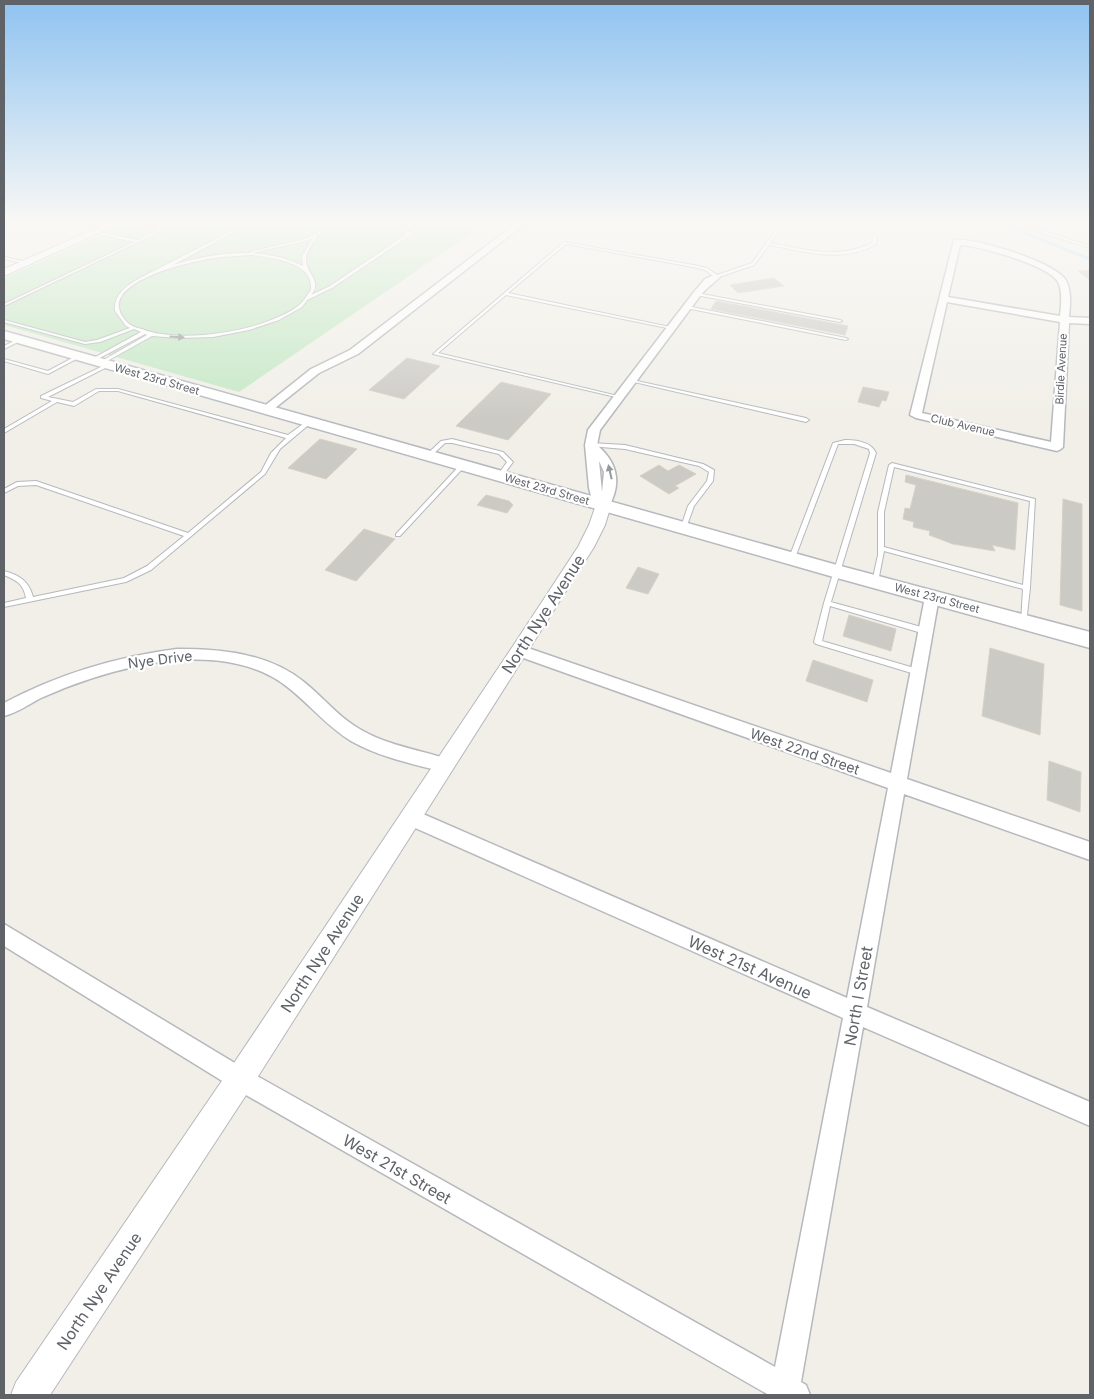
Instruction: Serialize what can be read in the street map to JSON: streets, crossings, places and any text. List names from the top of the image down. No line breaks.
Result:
{"streets":{"main road":["West 23rd Street"],"street":["Birdie Avenue","Club Avenue","North Nye Avenue","Nye Drive","West 22nd Street","West 21st Avenue","North I Street","West 21st Street"]},"crossings":[["Birdie Avenue","Club Avenue"],["West 23rd Street","North Nye Avenue"],["West 23rd Street","North I Street"],["North Nye Avenue","Nye Drive"],["North Nye Avenue","West 22nd Street"],["North Nye Avenue","West 21st Avenue"],["North Nye Avenue","West 21st Street"],["West 22nd Street","North I Street"],["West 21st Avenue","North I Street"],["North I Street","West 21st Street"]]}
